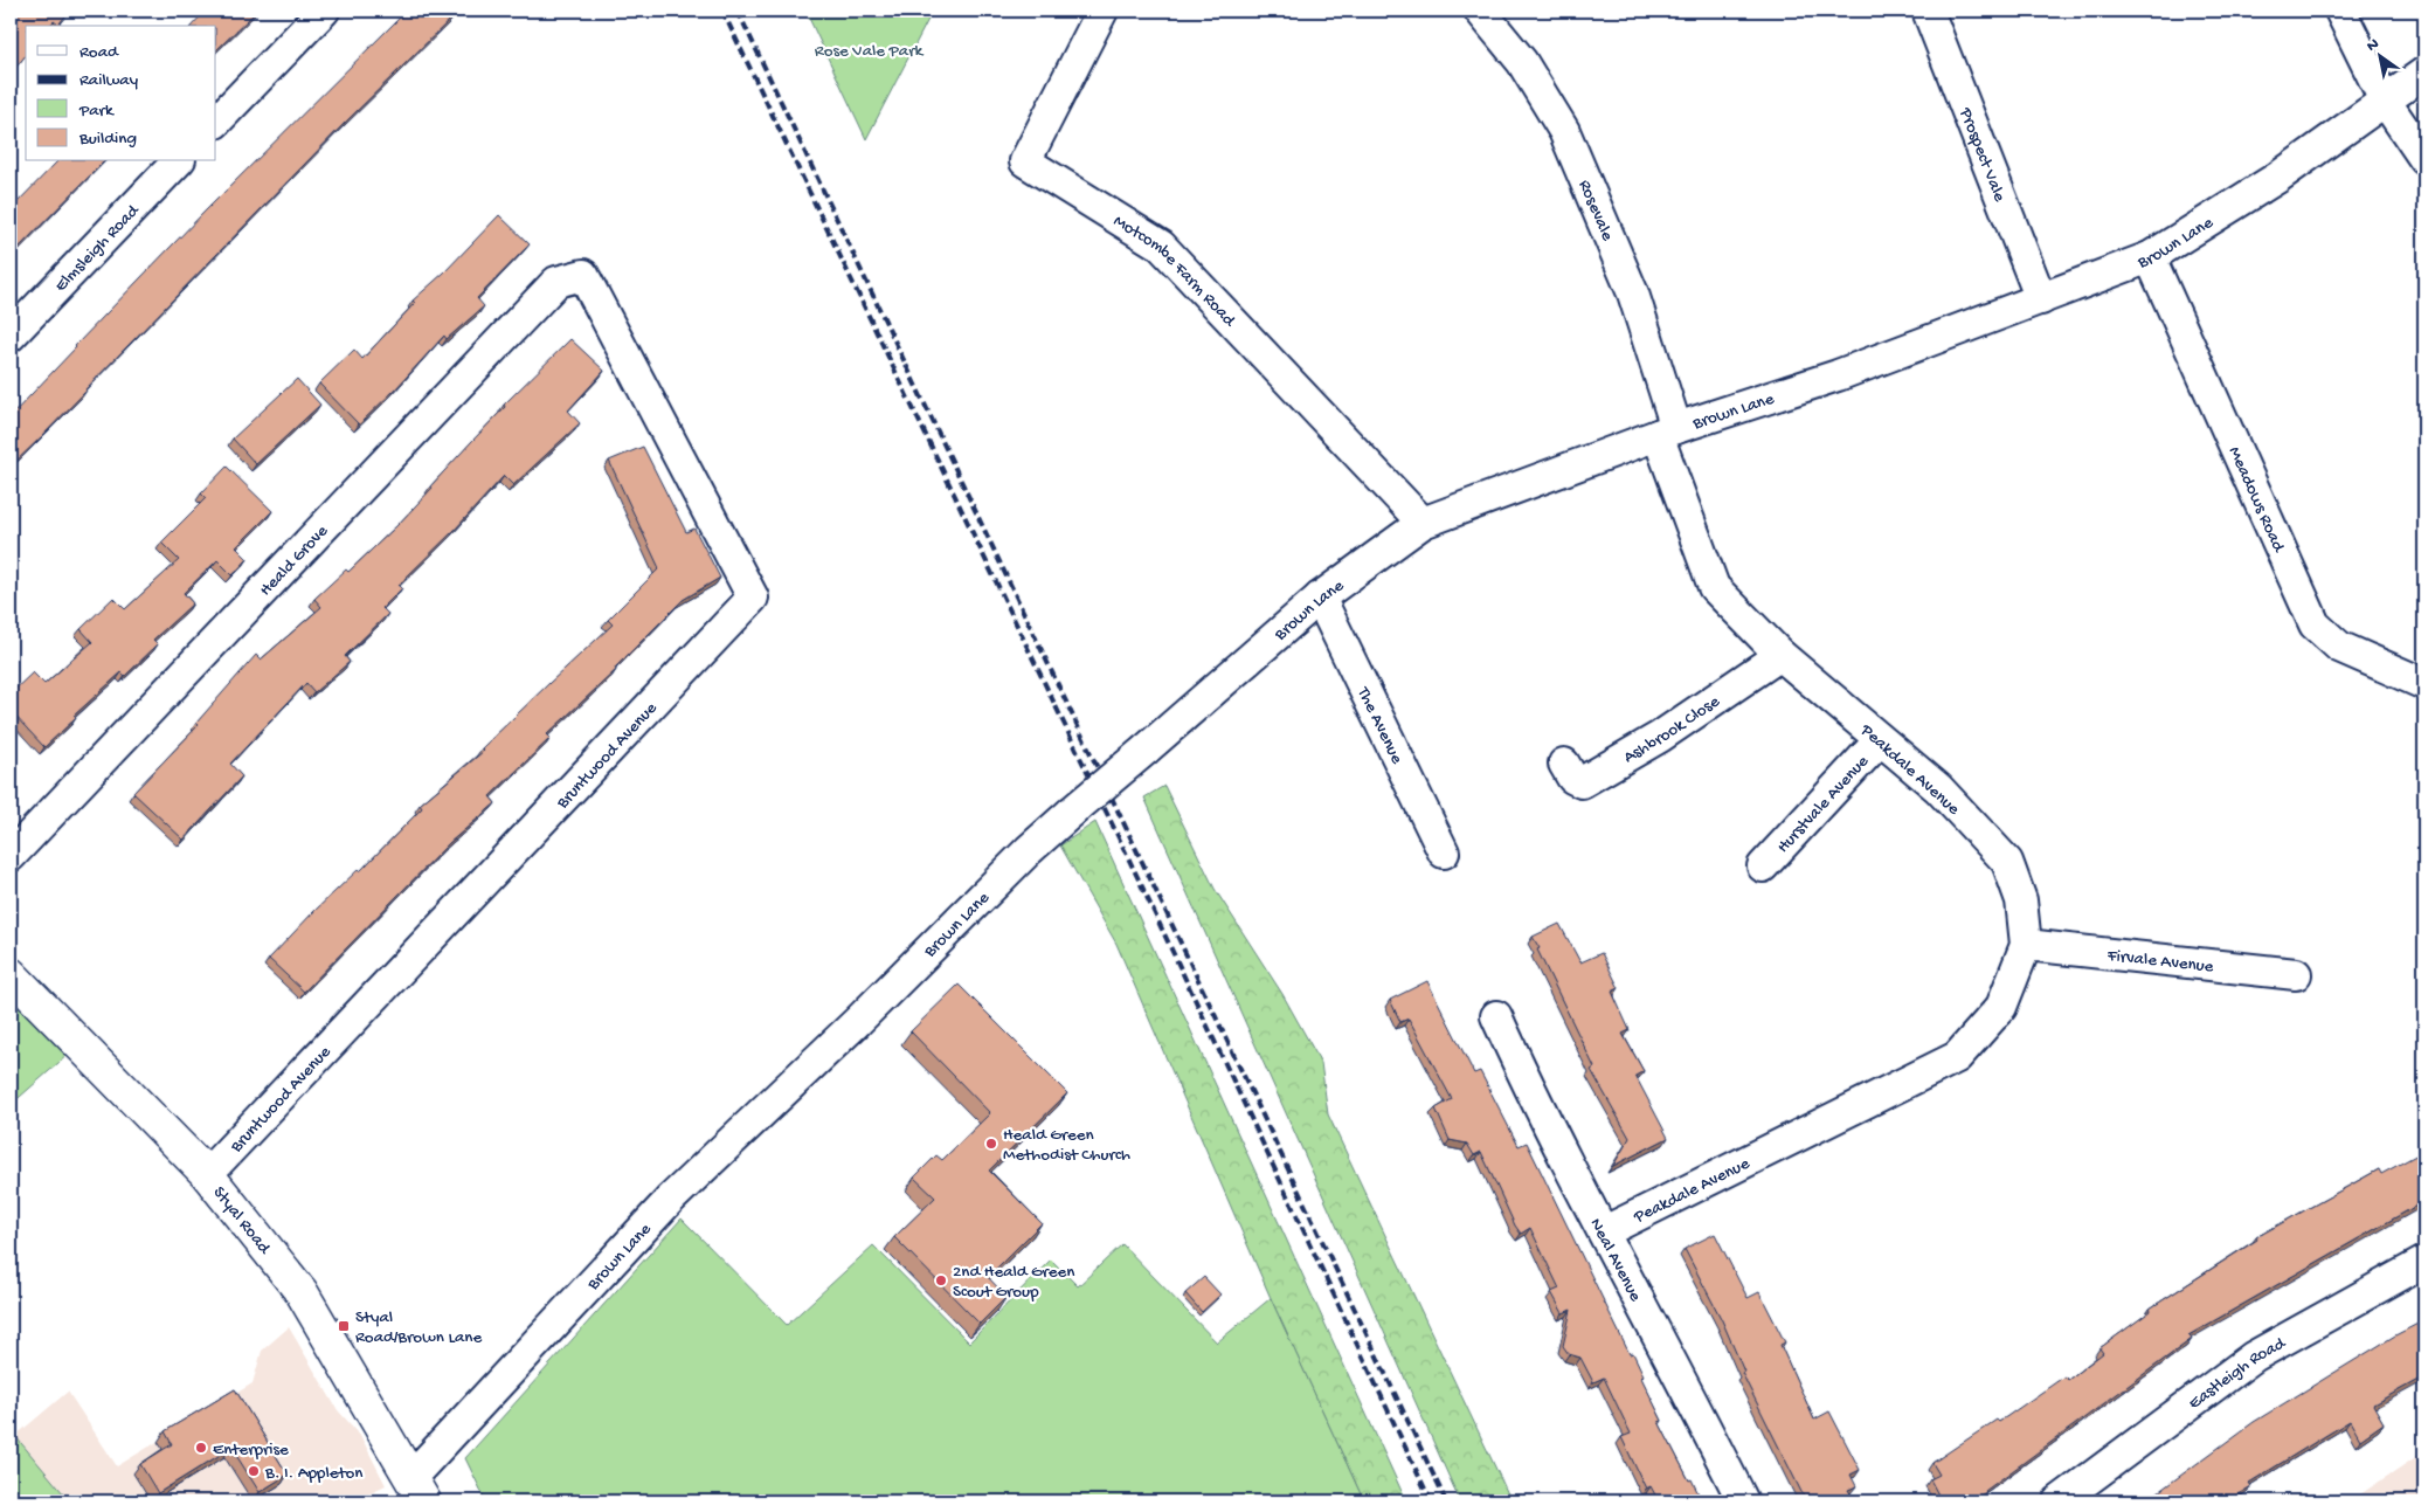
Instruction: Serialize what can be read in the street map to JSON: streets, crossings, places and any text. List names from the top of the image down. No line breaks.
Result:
{"streets":{"main road":["Styal Road"],"street":["Prospect Vale","Rosevale","Brown Lane","Elmsleigh Road","Motcombe Farm Road","Meadows Road","Heald Grove","The Avenue","Ashbrook Close","Bruntwood Avenue","Peakdale Avenue","Hurstvale Avenue","Firvale Avenue","Neal Avenue","Eastleigh Road"]},"crossings":[["Prospect Vale","Brown Lane"],["Rosevale","Brown Lane"],["Rosevale","Peakdale Avenue"],["Brown Lane","Motcombe Farm Road"],["Brown Lane","Meadows Road"],["Brown Lane","The Avenue"],["Brown Lane","Peakdale Avenue"],["Brown Lane","Styal Road"],["Heald Grove","Bruntwood Avenue"],["Ashbrook Close","Peakdale Avenue"],["Bruntwood Avenue","Styal Road"],["Peakdale Avenue","Hurstvale Avenue"],["Peakdale Avenue","Firvale Avenue"],["Peakdale Avenue","Neal Avenue"]],"parks":["Rose Vale Park"],"places":{"other":["Heald Green Methodist Church","2nd Heald Green Scout Group","Enterprise","B. I. Appleton"],"transit":["Styal Road/Brown Lane"]},"legend":["Road","Railway","Park","Building"],"north":"top left"}
